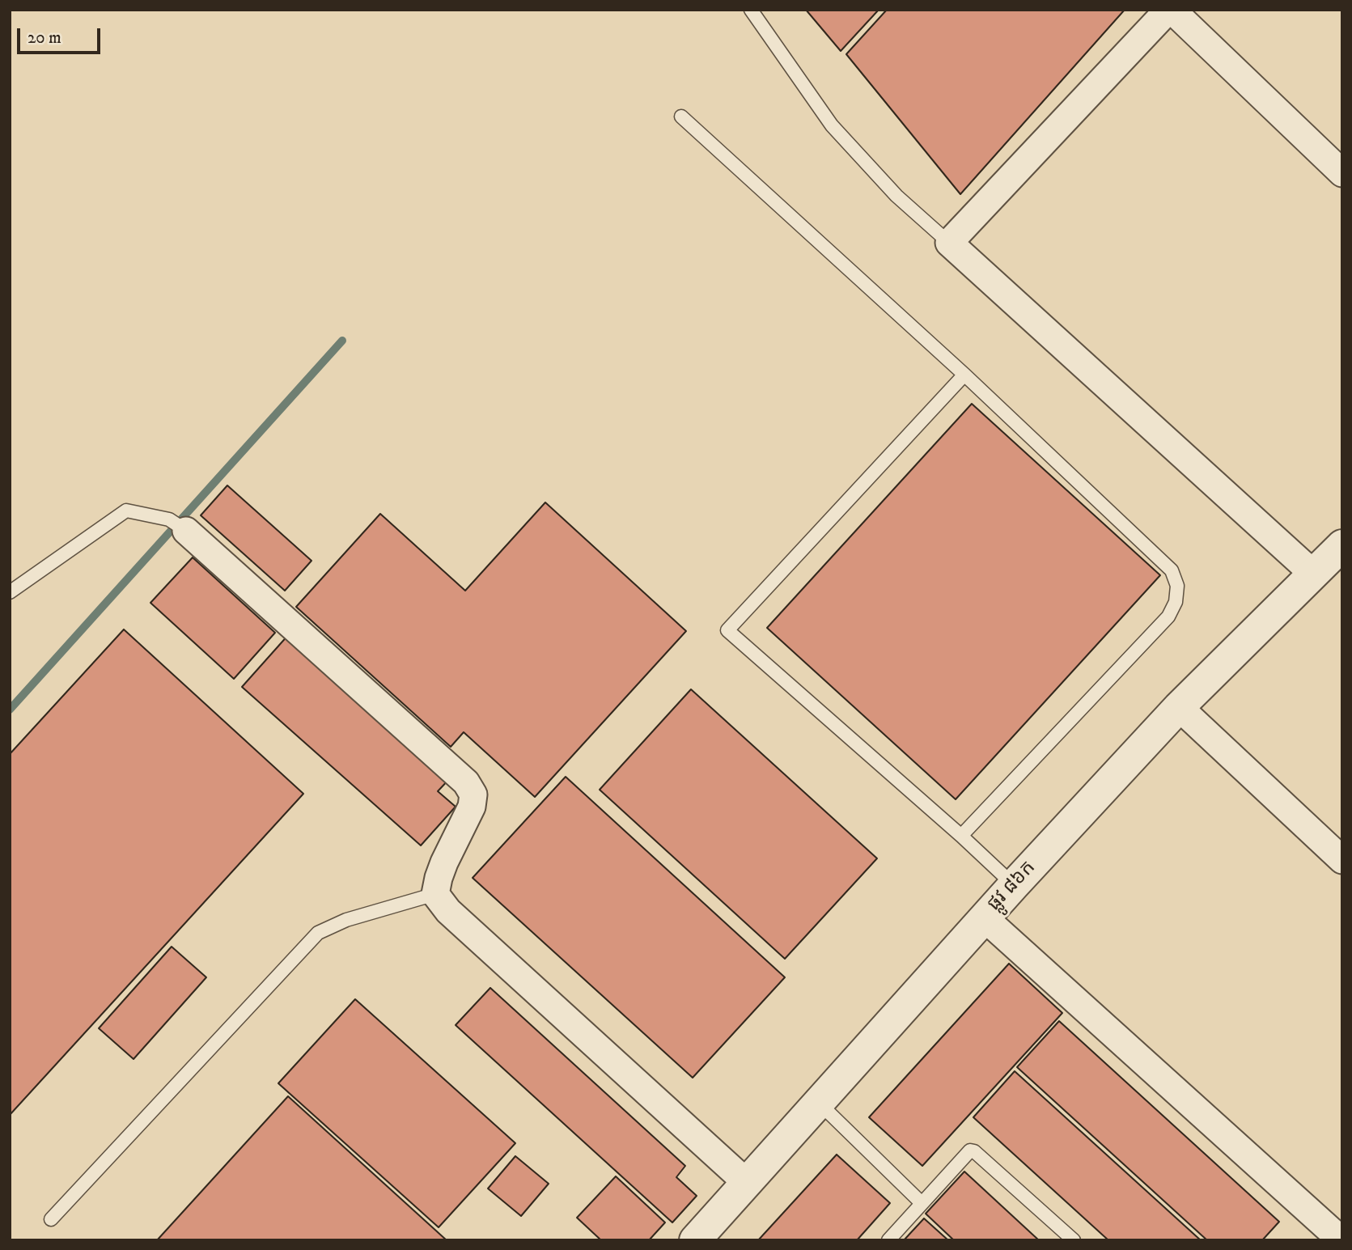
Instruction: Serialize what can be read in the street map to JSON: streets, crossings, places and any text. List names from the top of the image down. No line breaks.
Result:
{"streets":{"street":["ផ្លូវ ៨៦ក"]},"scale_bar":"20 m"}
